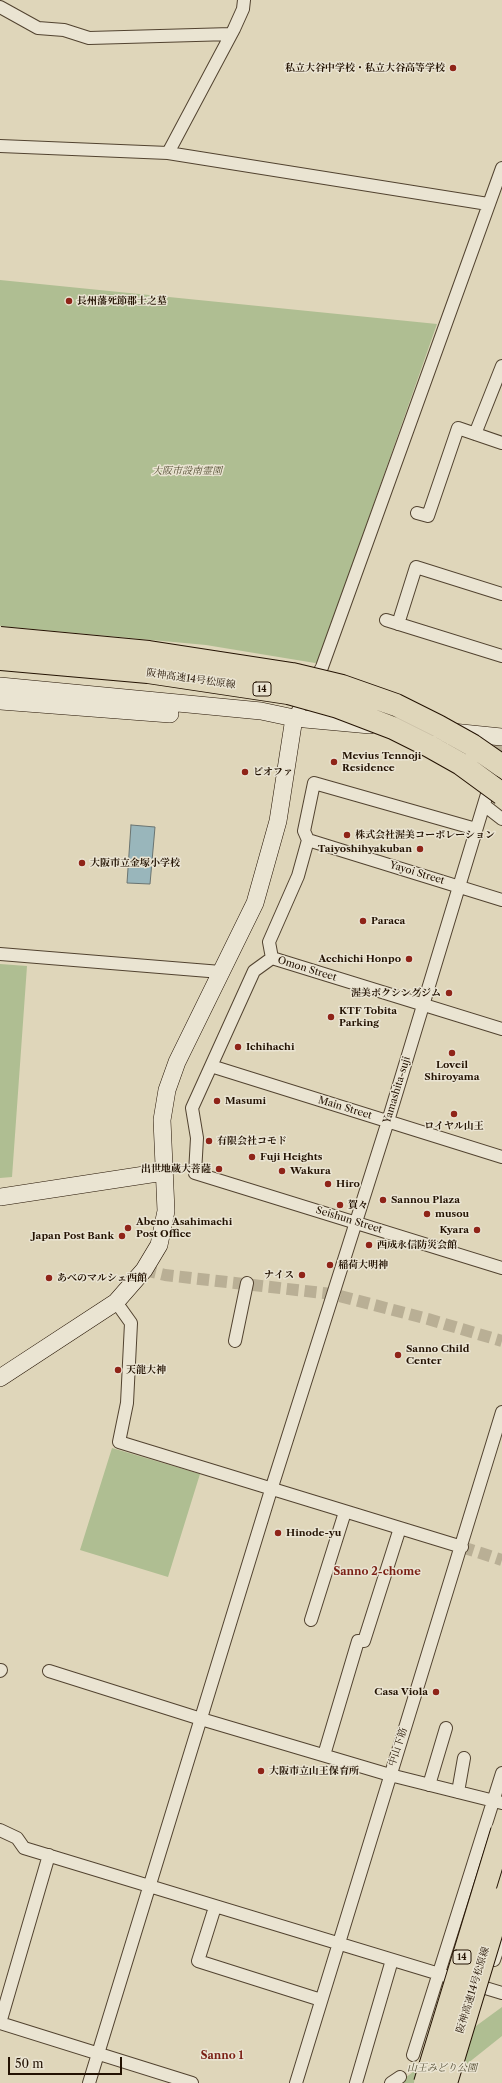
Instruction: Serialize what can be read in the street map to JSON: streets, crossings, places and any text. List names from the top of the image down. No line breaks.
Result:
{"streets":{"highway":["阪神高速14号松原線","14"],"street":["Yayoi Street","Omon Street","Yamashita-suji","Main Street","Seishun Street","中山下筋"]},"crossings":[["阪神高速14号松原線","Yamashita-suji"],["Yayoi Street","Yamashita-suji"],["Omon Street","Yamashita-suji"],["Yamashita-suji","Main Street"],["Yamashita-suji","Seishun Street"],["Main Street","Seishun Street"]],"districts":["Sanno 2-chome","Sanno 1"],"parks":["大阪市設南霊園","山王みどり公園"],"places":["私立大谷中学校・私立大谷高等学校","長州藩死節郡士之墓","Mevius Tennoji Residence","ビオファ","株式会社渥美コーポレーション","Taiyoshihyakuban","大阪市立金塚小学校","Paraca","Acchichi Honpo","渥美ボクシングジム","KTF Tobita Parking","Ichihachi","Loveil Shiroyama","Masumi","ロイヤル山王","有限会社コモド","Fuji Heights","出世地蔵大菩薩","Wakura","Hiro","Sannou Plaza","賀々","musou","Abeno Asahimachi Post Office","Kyara","Japan Post Bank","西成永信防災会館","稲荷大明神","ナイス","あべのマルシェ西館","Sanno Child Center","天龍大神","Hinode-yu","Casa Viola","大阪市立山王保育所"],"scale_bar":"50 m"}
